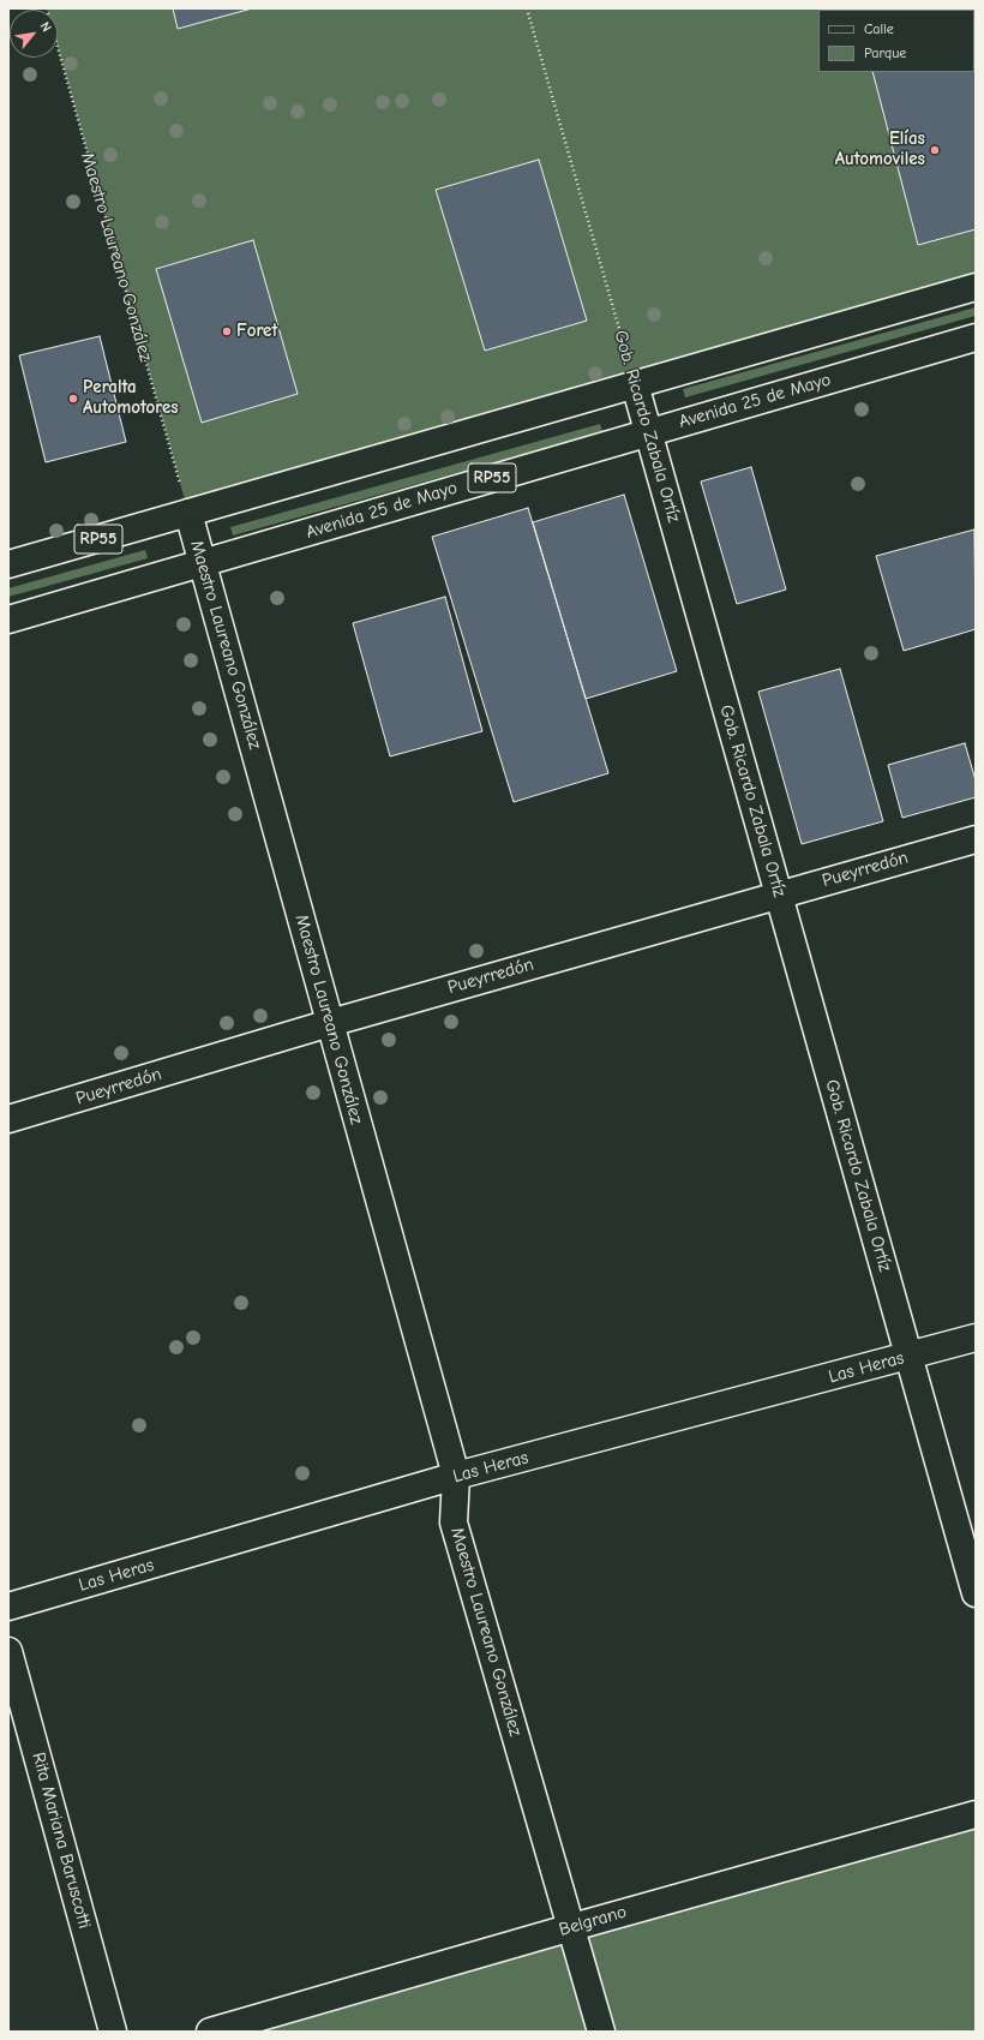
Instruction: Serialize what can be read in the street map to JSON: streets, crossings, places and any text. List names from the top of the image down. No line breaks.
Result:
{"streets":{"street":["Maestro Laureano González","Avenida 25 de Mayo","Gob. Ricardo Zabala Ortíz","RP55","Pueyrredón","Las Heras","Rita Mariana Baruscotti","Belgrano"]},"crossings":[["Maestro Laureano González","Avenida 25 de Mayo"],["Maestro Laureano González","RP55"],["Maestro Laureano González","Pueyrredón"],["Maestro Laureano González","Las Heras"],["Maestro Laureano González","Belgrano"],["Avenida 25 de Mayo","Gob. Ricardo Zabala Ortíz"],["Gob. Ricardo Zabala Ortíz","RP55"],["Gob. Ricardo Zabala Ortíz","Pueyrredón"],["Gob. Ricardo Zabala Ortíz","Las Heras"]],"places":["Elías Automoviles","Foret","Peralta Automotores"],"legend":["Calle","Parque"],"north":"top right"}
